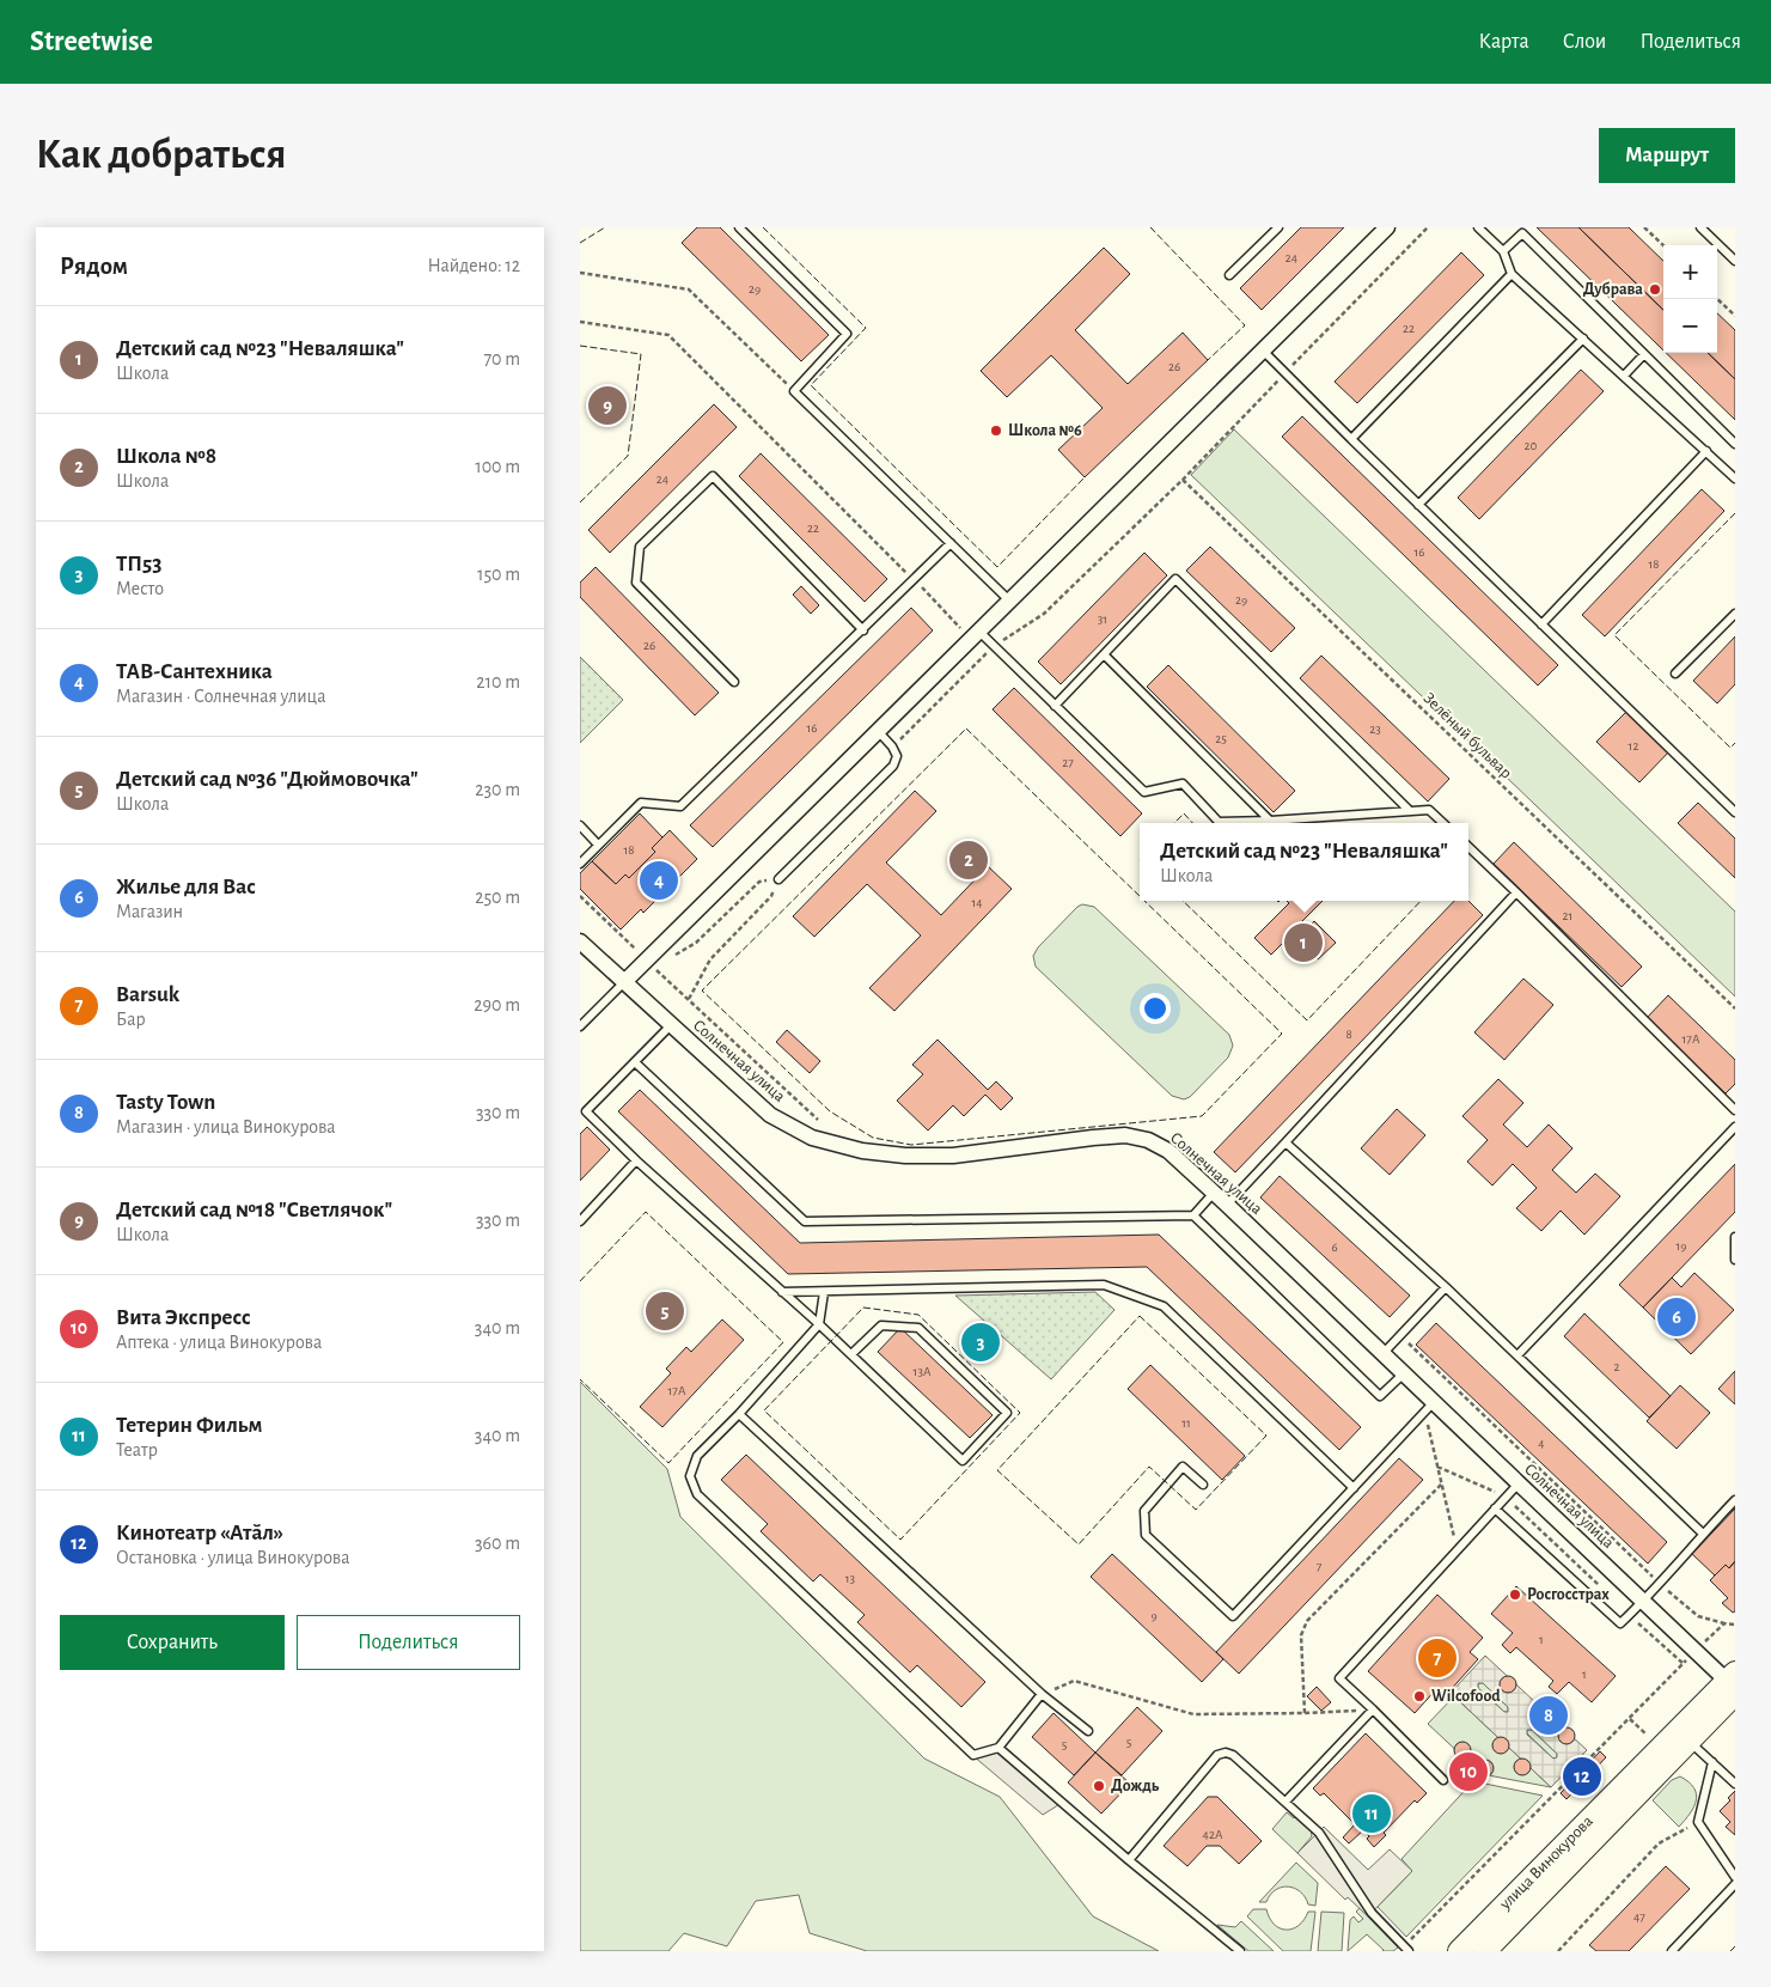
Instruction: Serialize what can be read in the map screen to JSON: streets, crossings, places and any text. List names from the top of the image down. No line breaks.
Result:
{"streets":{"main road":["улица Винокурова"],"street":["Солнечная улица"],"path":["Зелёный бульвар"]},"crossings":[["Солнечная улица","улица Винокурова"]],"places":["Дубрава","Школа №6","Росгосстрах","Wilcofood","Дождь"],"house_numbers":["24","29","22","26","20","24","22","16","18","29","31","26","16","23","25","12","27","18","14","21","8","17А","19","6","2","13А","17А","11","4","7","13","9","1","1","5","5","42А","47"],"page":{"header":"Streetwise","nav":["Карта","Слои","Поделиться"],"buttons":["Маршрут",["Сохранить","Поделиться"]],"title":"Как добраться","heading":["Рядом","Найдено: 12"],"map_buttons":["+","−"],"list":[{"mark":"1","name":"Детский сад №23 \"Неваляшка\"","note":"Школа","value":"70 m"},{"mark":"2","name":"Школа №8","note":"Школа","value":"100 m"},{"mark":"3","name":"ТП53","note":"Место","value":"150 m"},{"mark":"4","name":"ТАВ-Сантехника","note":"Магазин · Солнечная улица","value":"210 m"},{"mark":"5","name":"Детский сад №36 \"Дюймовочка\"","note":"Школа","value":"230 m"},{"mark":"6","name":"Жилье для Вас","note":"Магазин","value":"250 m"},{"mark":"7","name":"Barsuk","note":"Бар","value":"290 m"},{"mark":"8","name":"Tasty Town","note":"Магазин · улица Винокурова","value":"330 m"},{"mark":"9","name":"Детский сад №18 \"Светлячок\"","note":"Школа","value":"330 m"},{"mark":"10","name":"Вита Экспресс","note":"Аптека · улица Винокурова","value":"340 m"},{"mark":"11","name":"Тетерин Фильм","note":"Театр","value":"340 m"},{"mark":"12","name":"Кинотеатр «Атӑл»","note":"Остановка · улица Винокурова","value":"360 m"}],"pins":["9","2","4","1","5","6","3","7","8","10","12","11"],"popup":["Детский сад №23 \"Неваляшка\"","Школа"]}}
